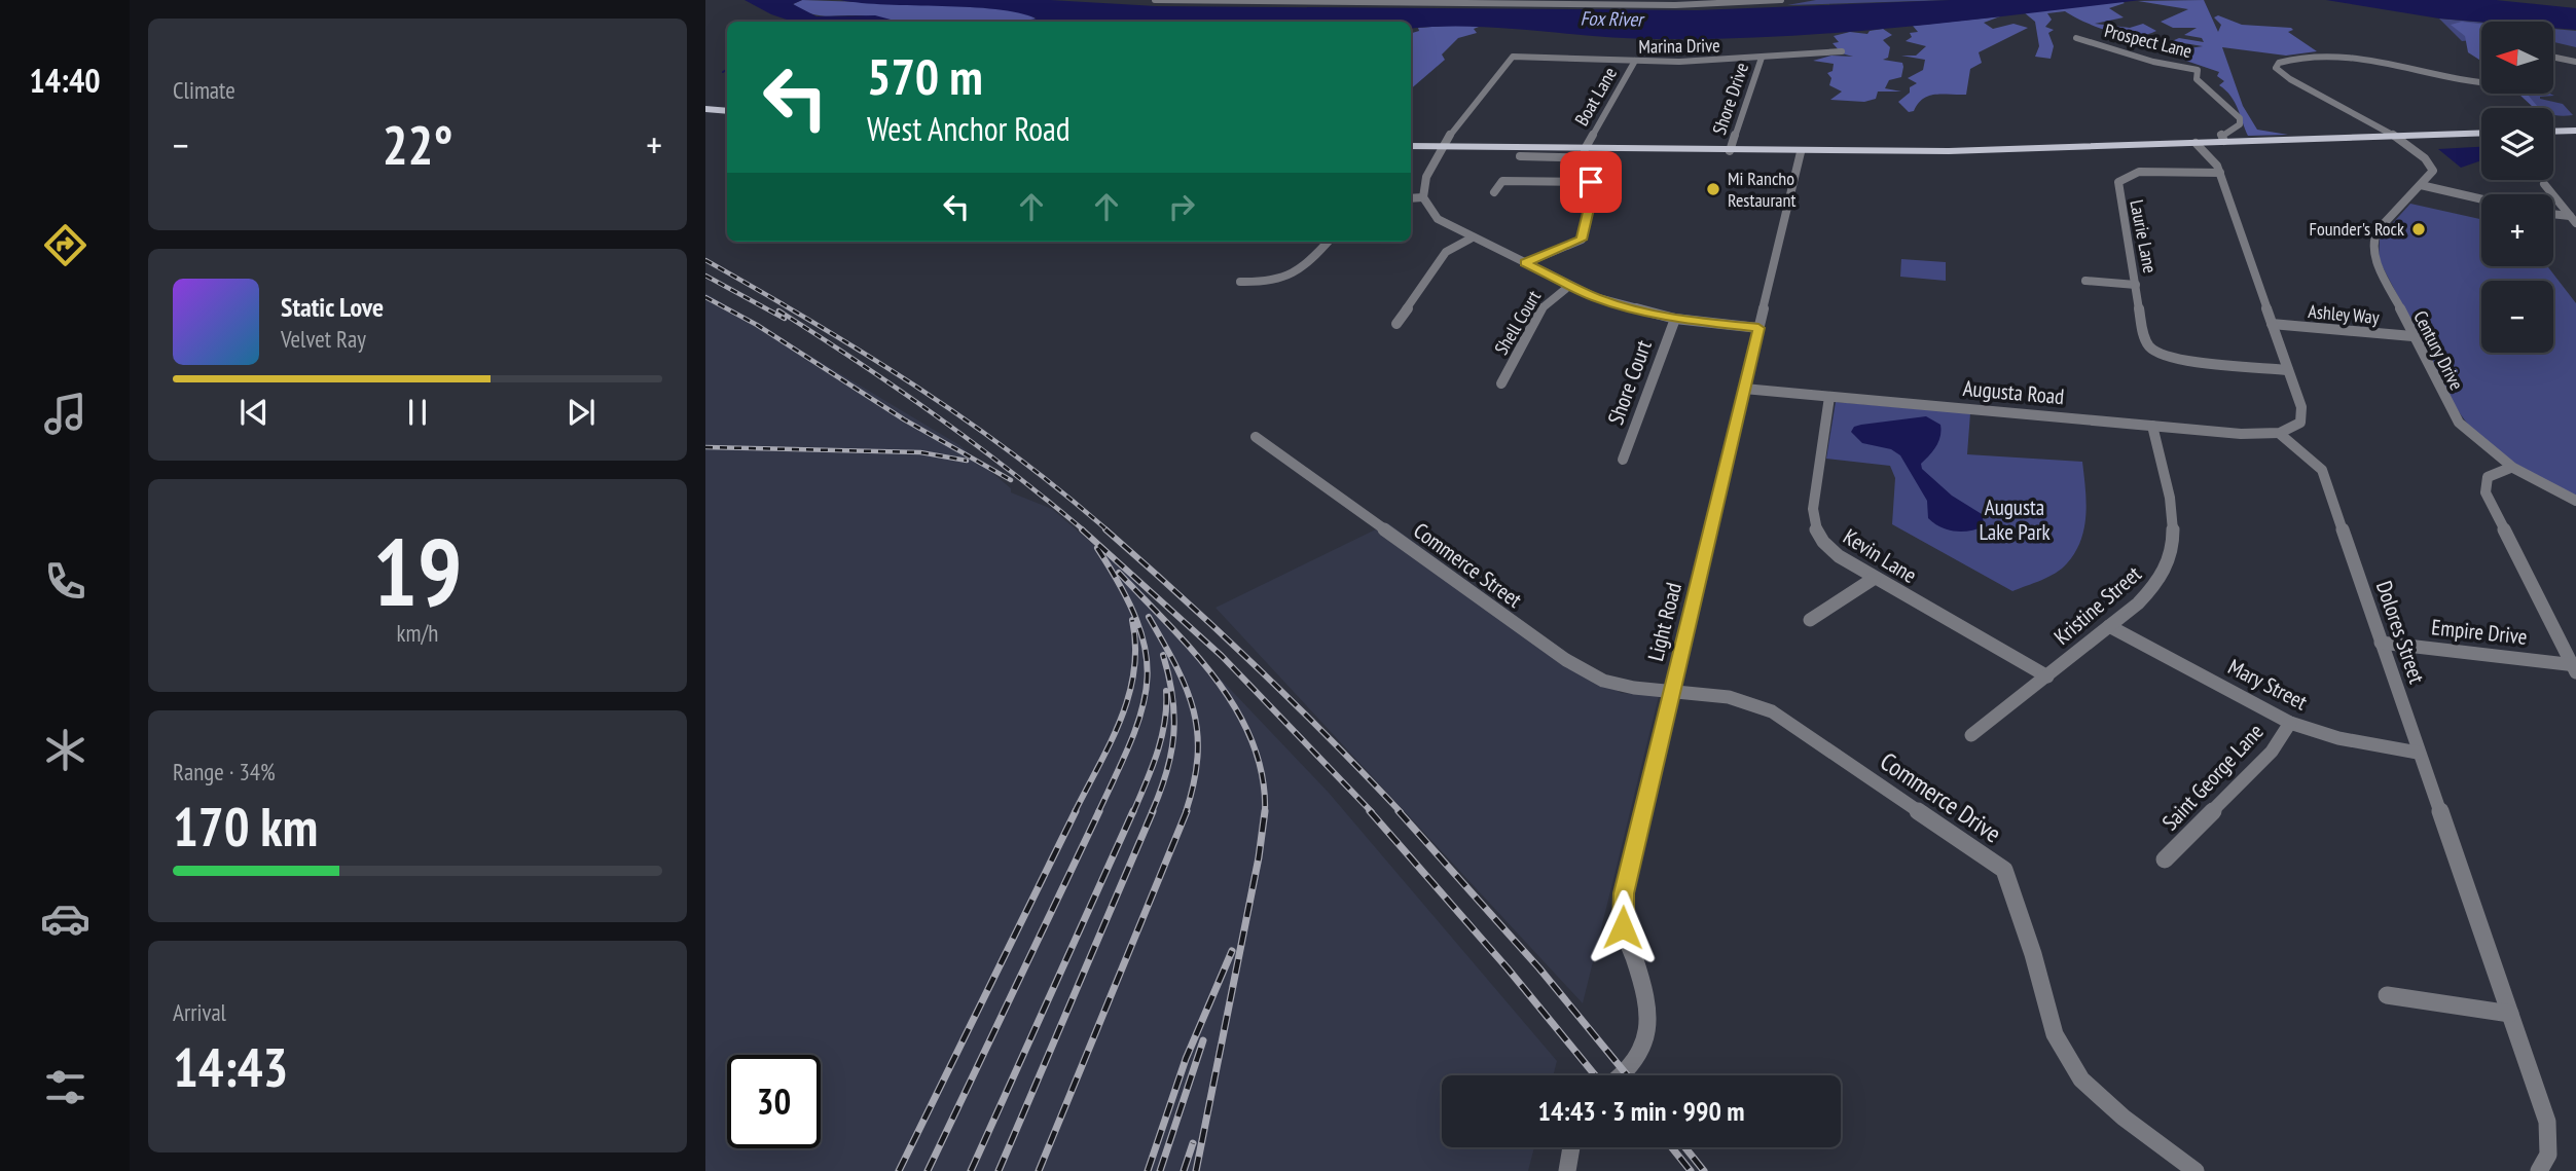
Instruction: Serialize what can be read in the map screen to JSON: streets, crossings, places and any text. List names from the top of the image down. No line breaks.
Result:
{"streets":{"street":["Prospect Lane","Marina Drive","Boat Lane","Shore Drive","Laurie Lane","Ashley Way","Shell Court","Century Drive","Shore Court","Augusta Road","Kevin Lane","Commerce Street","Kristine Street","Light Road","Dolores Street","Empire Drive","Mary Street","Saint George Lane","Commerce Drive"]},"crossings":[["Marina Drive","Boat Lane"],["Marina Drive","Shore Drive"],["Ashley Way","Century Drive"],["Augusta Road","Kevin Lane"],["Augusta Road","Kristine Street"],["Augusta Road","Light Road"],["Augusta Road","Dolores Street"],["Kevin Lane","Kristine Street"],["Commerce Street","Light Road"],["Commerce Street","Commerce Drive"],["Kristine Street","Mary Street"],["Light Road","Commerce Drive"],["Dolores Street","Empire Drive"],["Dolores Street","Mary Street"],["Mary Street","Saint George Lane"]],"water":["Fox River"],"parks":["Augusta Lake Park"],"places":["Mi Rancho Restaurant","Founder's Rock"],"north":"left","page":{"tabs":"14:40","tile":["Climate",["19","km/h"],["Range · 34%","170 km"],["Arrival","14:43"]],"map_buttons":["+","−"],"turn":["570 m","West Anchor Road"],"heat":["−","22°","+"],"song":["Static Love","Velvet Ray"],"limit":"30","trip":"14:43 · 3 min · 990 m"}}
